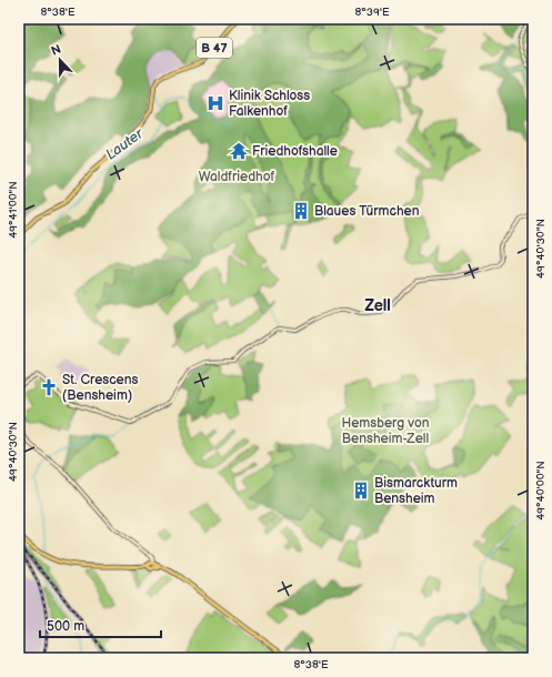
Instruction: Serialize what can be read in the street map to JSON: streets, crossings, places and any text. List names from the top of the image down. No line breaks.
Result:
{"streets":{"main road":["B 47"]},"districts":["Zell"],"water":["Lauter"],"parks":["Waldfriedhof","Hemsberg von Bensheim-Zell"],"places":{"hospital":["Klinik Schloss Falkenhof"],"temple":["Friedhofshalle"],"building":["Blaues Türmchen","Bismarckturm Bensheim"],"church":["St. Crescens (Bensheim)"]},"scale_bar":"500 m","north":"top","coordinates":["8°38'E","8°39'E","49°41'00\"N","49°40'30\"N","49°40'00\"N"]}
